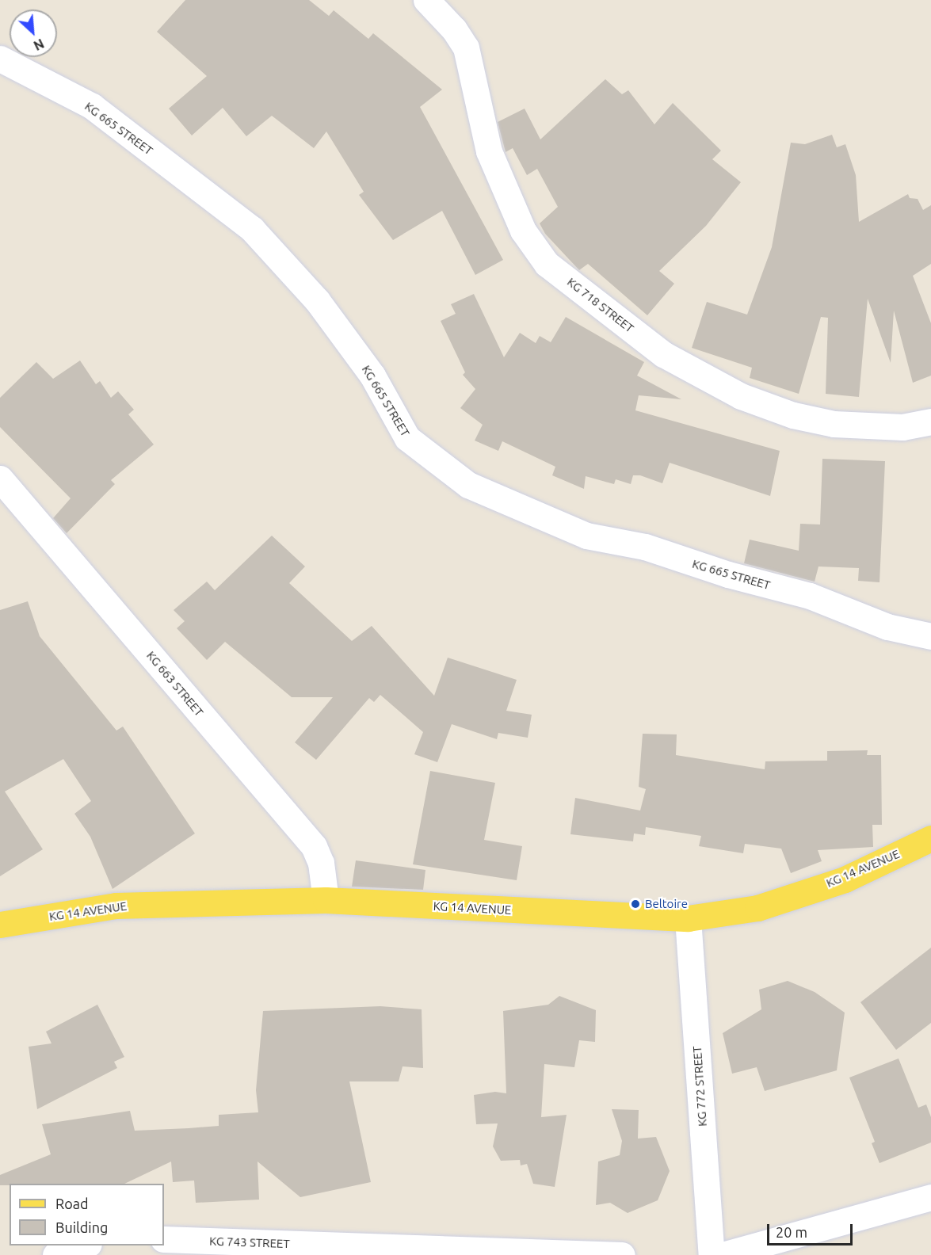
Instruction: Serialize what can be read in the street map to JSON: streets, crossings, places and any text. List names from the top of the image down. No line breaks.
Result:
{"streets":{"main road":["KG 14 AVENUE"],"street":["KG 665 STREET","KG 718 STREET","KG 663 STREET","KG 772 STREET","KG 743 STREET"]},"crossings":[["KG 663 STREET","KG 14 AVENUE"],["KG 14 AVENUE","KG 772 STREET"]],"places":["Beltoire"],"legend":["Road","Building"],"scale_bar":"20 m","north":"bottom right"}
